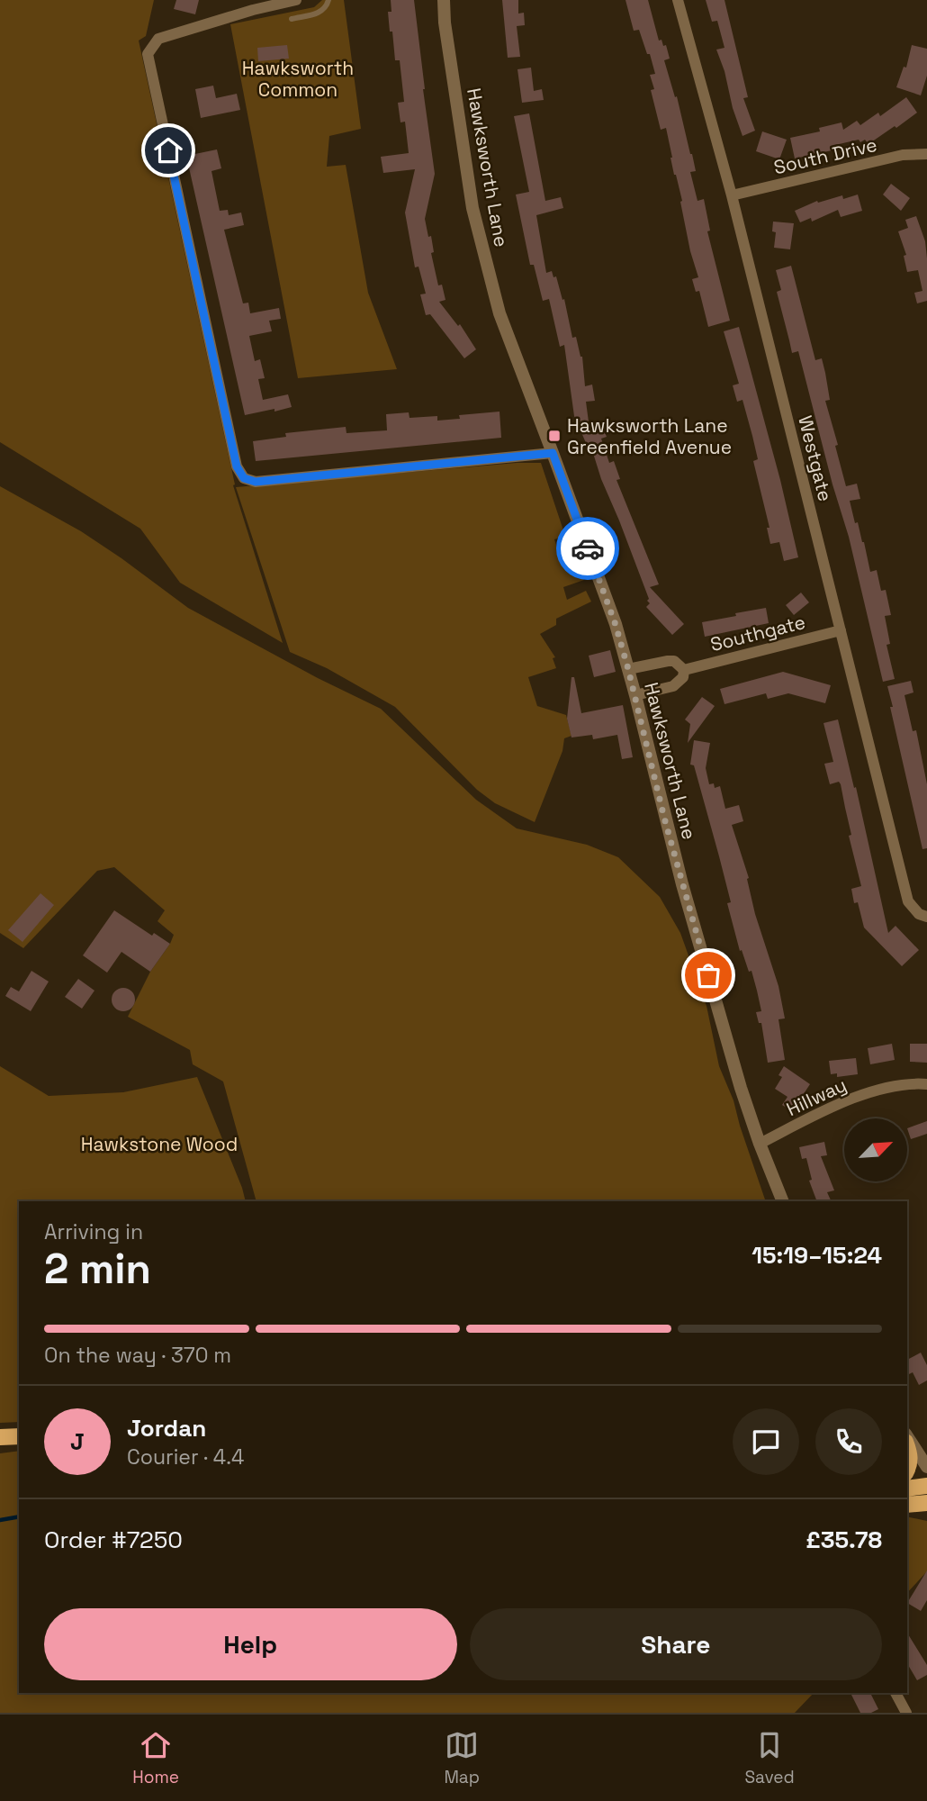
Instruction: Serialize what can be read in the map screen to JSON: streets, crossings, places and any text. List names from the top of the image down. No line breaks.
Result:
{"streets":{"street":["South Drive","Hawksworth Lane","Westgate","Southgate","Hillway"]},"crossings":[["South Drive","Westgate"],["Hawksworth Lane","Southgate"],["Hawksworth Lane","Hillway"],["Westgate","Southgate"]],"parks":["Hawksworth Common","Hawkstone Wood"],"places":{"transit":["Hawksworth Lane Greenfield Avenue"]},"north":"top right","page":{"heading":["2 min","Arriving in","15:19–15:24"],"panel":["Jordan","Courier · 4.4","Order #7250","£35.78"],"bar":"On the way · 370 m","round":"J","buttons":["Help","Share"],"tabs":["Home","Map","Saved"]}}
